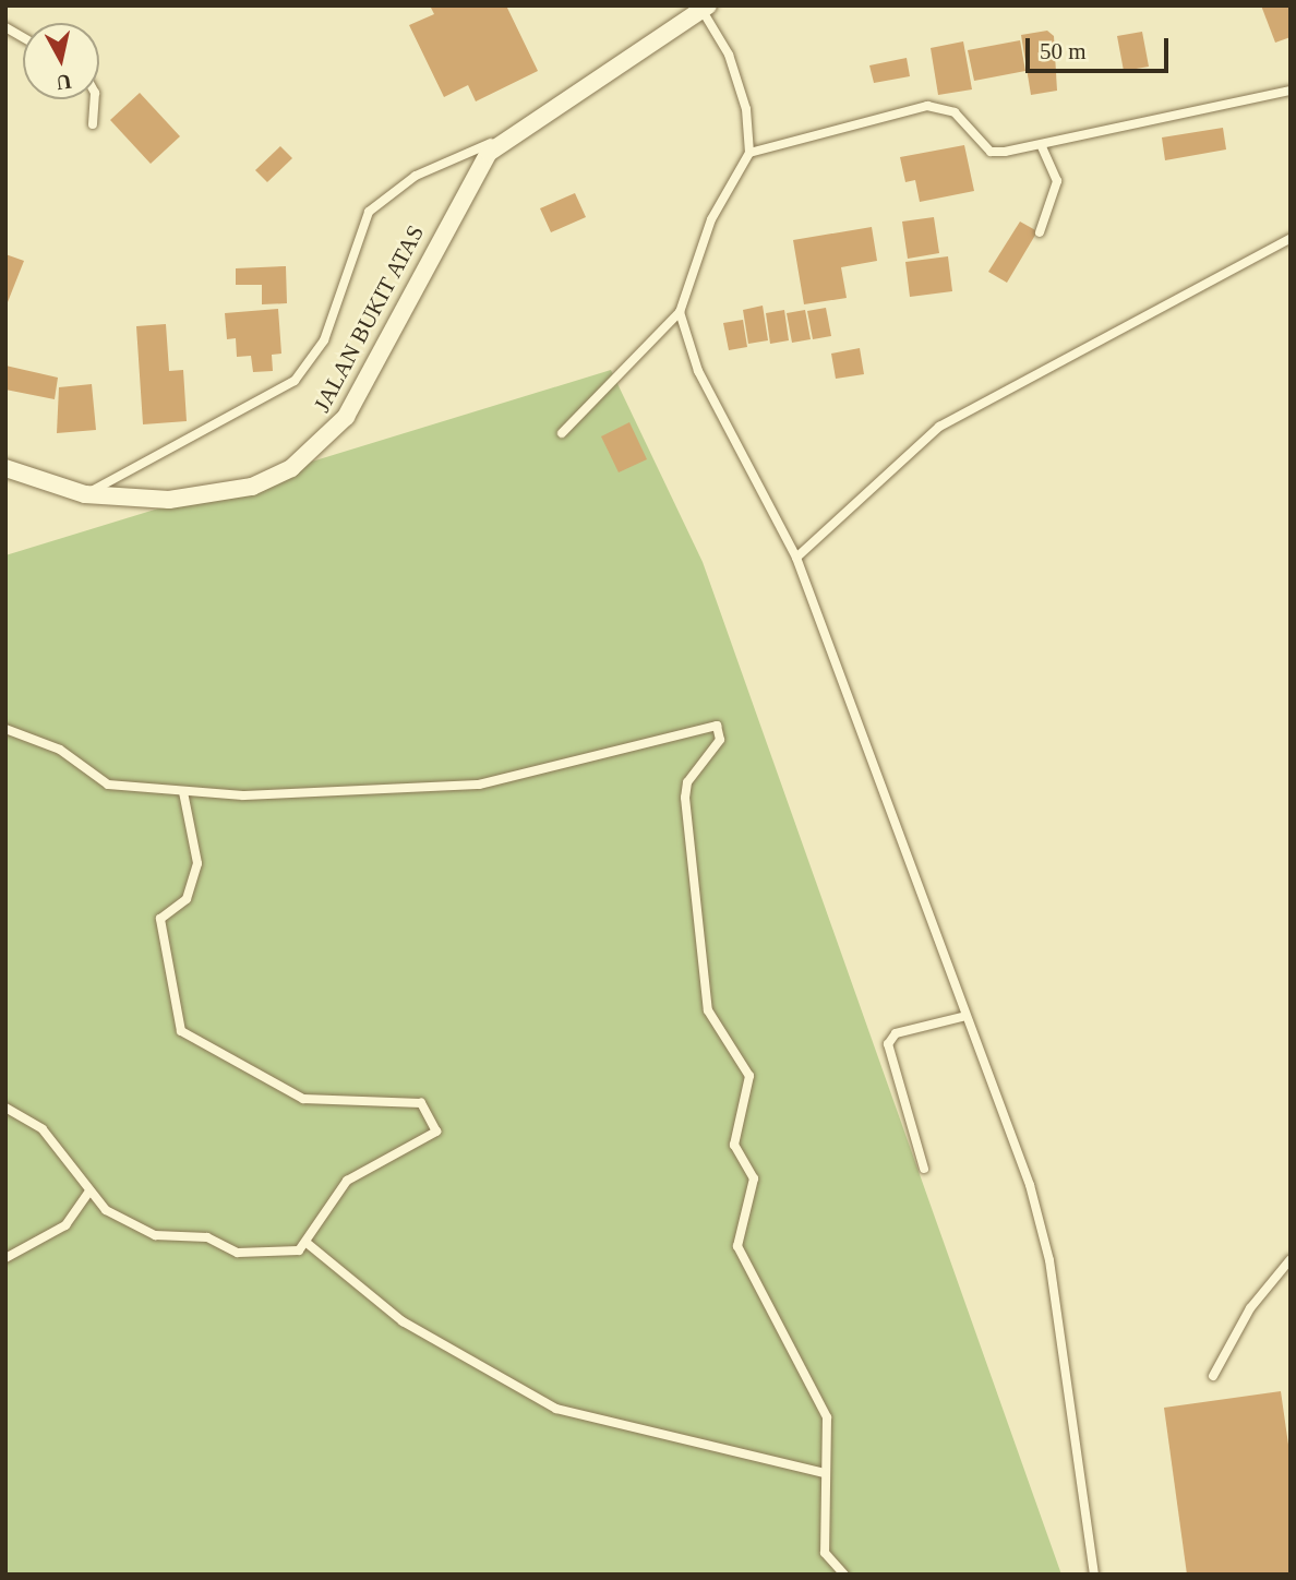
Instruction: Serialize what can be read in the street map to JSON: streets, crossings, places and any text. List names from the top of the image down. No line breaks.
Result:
{"streets":{"street":["JALAN BUKIT ATAS"]},"scale_bar":"50 m","north":"bottom"}
